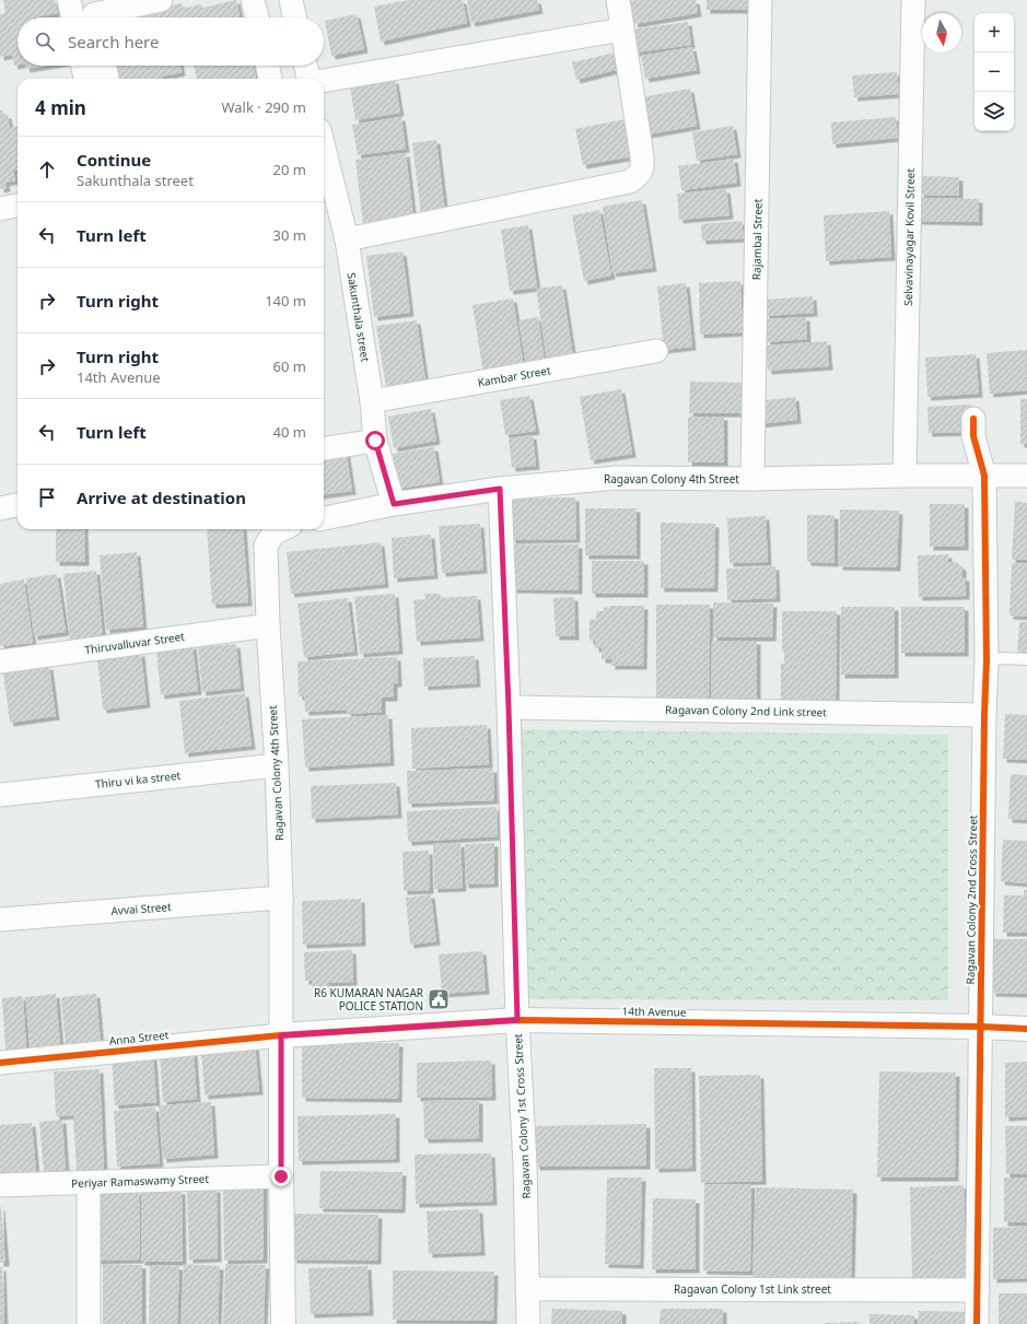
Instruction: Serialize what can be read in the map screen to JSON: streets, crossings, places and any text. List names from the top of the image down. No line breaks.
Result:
{"streets":{"street":["Selvavinayagar Kovil Street","Rajambal Street","Sakunthala street","Kambar Street","Ragavan Colony 4th Street","Thiruvalluvar Street","Ragavan Colony 2nd Link street","Thiru vi ka street","Ragavan Colony 2nd Cross Street","Avvai Street","14th Avenue","Anna Street","Ragavan Colony 1st Cross Street","Periyar Ramaswamy Street","Ragavan Colony 1st Link street"]},"crossings":[["Selvavinayagar Kovil Street","Ragavan Colony 4th Street"],["Rajambal Street","Ragavan Colony 4th Street"],["Sakunthala street","Kambar Street"],["Sakunthala street","Ragavan Colony 4th Street"],["Ragavan Colony 4th Street","Thiruvalluvar Street"],["Ragavan Colony 4th Street","Thiru vi ka street"],["Ragavan Colony 4th Street","Ragavan Colony 2nd Cross Street"],["Ragavan Colony 4th Street","Avvai Street"],["Ragavan Colony 4th Street","14th Avenue"],["Ragavan Colony 4th Street","Anna Street"],["Ragavan Colony 4th Street","Ragavan Colony 1st Cross Street"],["Ragavan Colony 2nd Link street","Ragavan Colony 2nd Cross Street"],["Ragavan Colony 2nd Link street","Ragavan Colony 1st Cross Street"],["Ragavan Colony 2nd Cross Street","14th Avenue"],["Ragavan Colony 2nd Cross Street","Ragavan Colony 1st Link street"],["14th Avenue","Anna Street"],["14th Avenue","Ragavan Colony 1st Cross Street"],["Ragavan Colony 1st Cross Street","Ragavan Colony 1st Link street"]],"places":{"public building":["R6 KUMARAN NAGAR POLICE STATION"]},"north":"bottom","page":{"map_buttons":["+","−"],"search":"Search here","heading":["4 min","Walk · 290 m"],"list":[["Continue","Sakunthala street","20 m"],["Turn left","30 m"],["Turn right","140 m"],["Turn right","14th Avenue","60 m"],["Turn left","40 m"],"Arrive at destination"]}}
